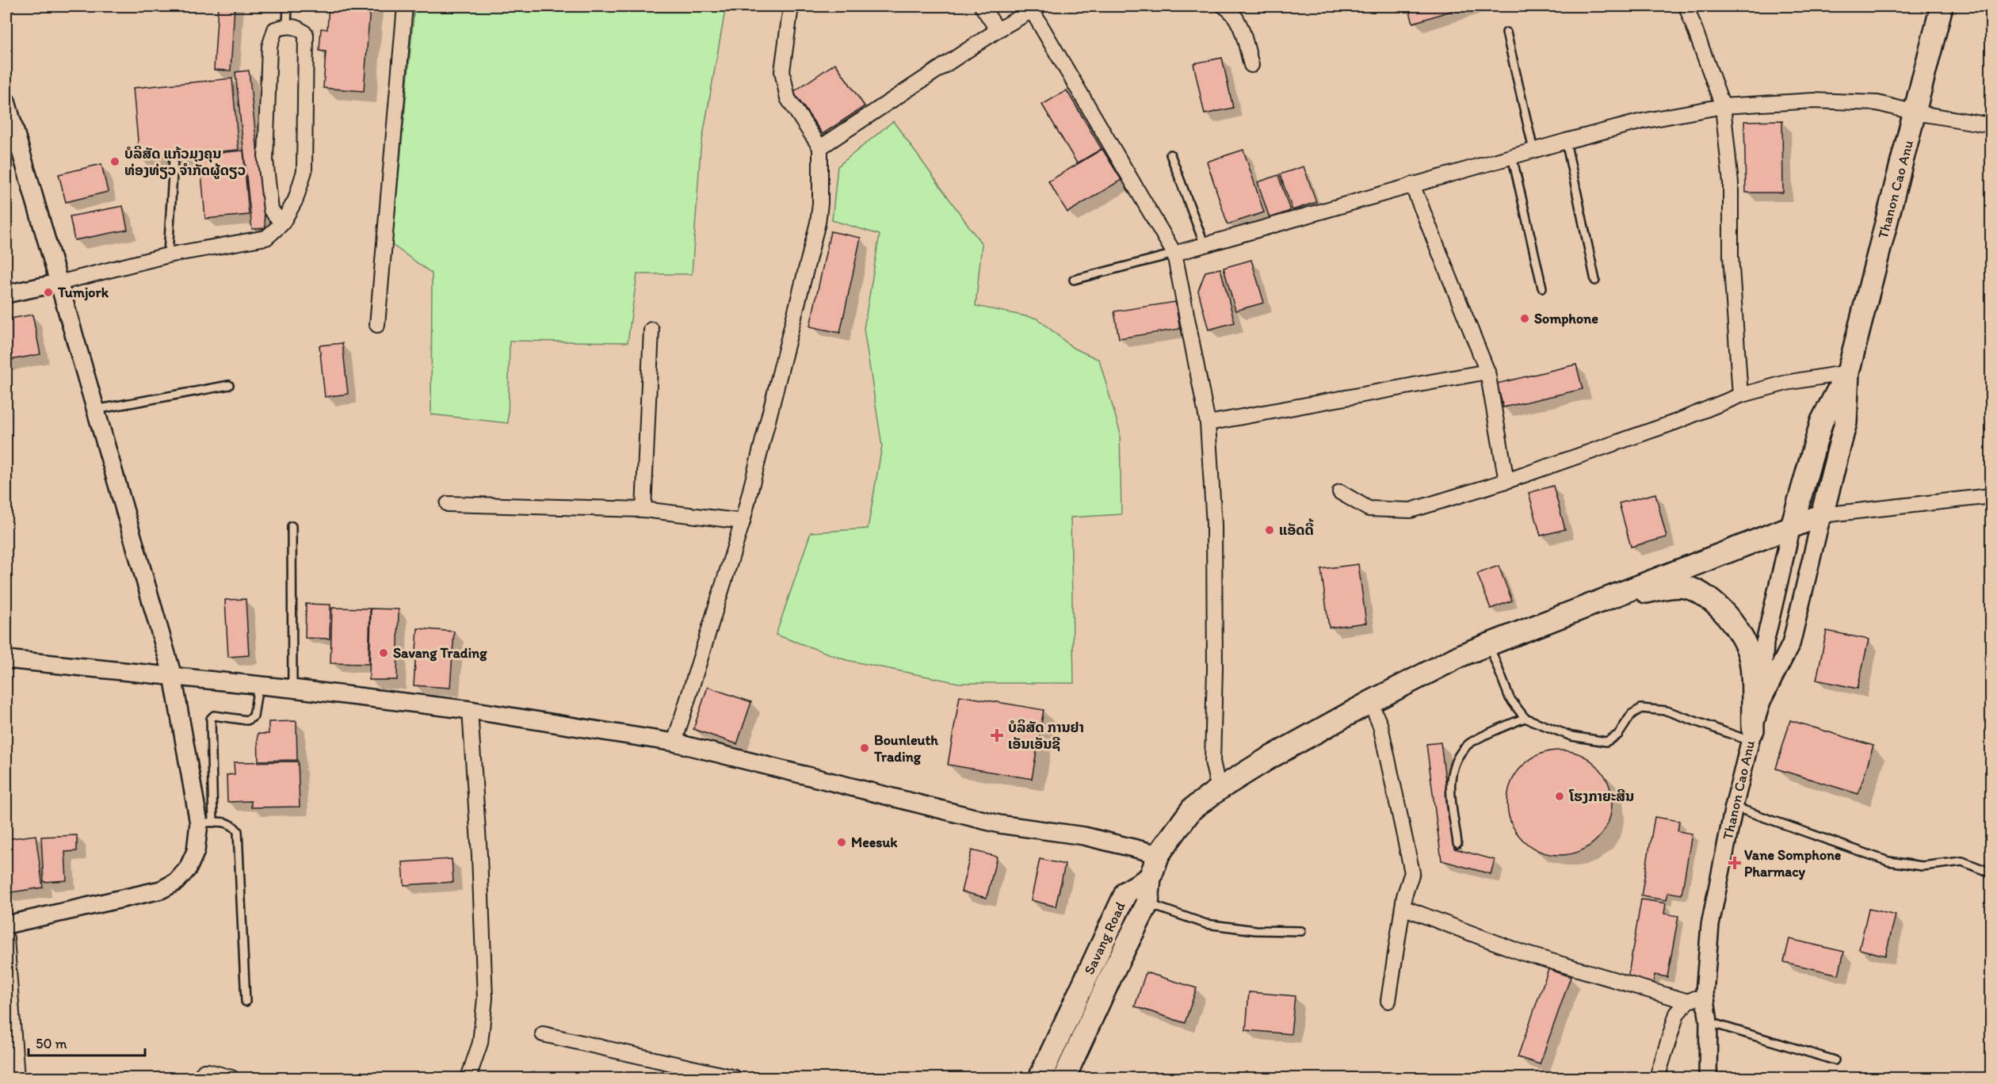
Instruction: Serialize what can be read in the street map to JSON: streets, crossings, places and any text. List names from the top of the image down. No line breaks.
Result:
{"streets":{"main road":["Thanon Cao Anu","Savang Road"]},"places":{"other":["ບໍລິສັດ ແກ້ວມຸງຄຸນ ທ່ອງທ່ຽວ ຈຳກັດຜູ້ດຽວ","Tumjork","Somphone","ແອັດດີ້","Savang Trading","Bounleuth Trading","ໂຮງກາຍະສີນ","Meesuk"],"health":["ບໍລິສັດ ການຢາ ເອັນເອັນຊີ","Vane Somphone Pharmacy"]},"scale_bar":"50 m"}
